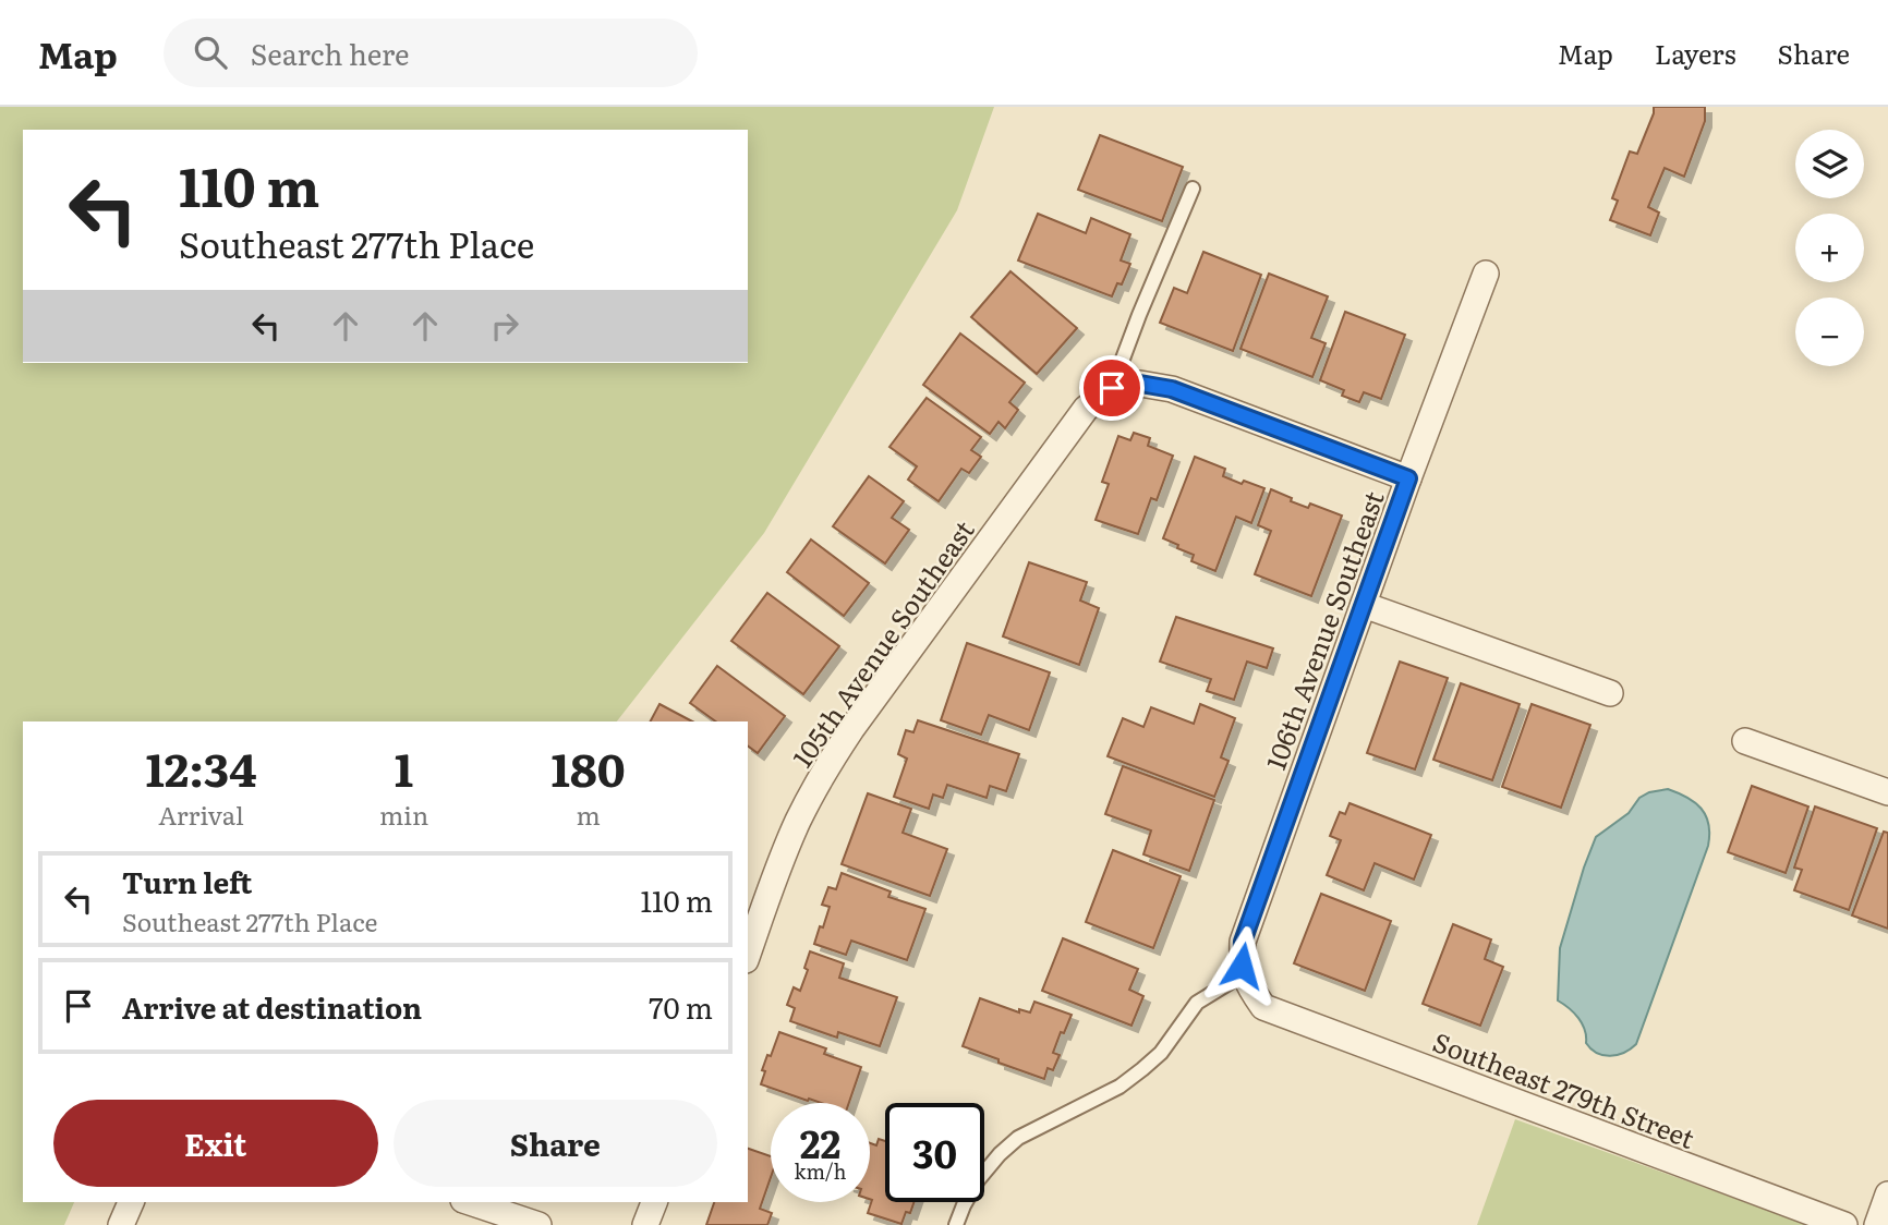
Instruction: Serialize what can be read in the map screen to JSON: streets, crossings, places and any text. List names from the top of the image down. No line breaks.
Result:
{"streets":{"street":["106th Avenue Southeast","105th Avenue Southeast","Southeast 279th Street"]},"crossings":[["106th Avenue Southeast","Southeast 279th Street"]],"page":{"header":"Map","search":"Search here","nav":["Map","Layers","Share"],"map_buttons":["+","−"],"turn":["110 m","Southeast 277th Place"],"eta":["12:34","Arrival","1","min","180","m"],"list":[{"name":"Turn left","note":"Southeast 277th Place","value":"110 m"},{"name":"Arrive at destination","value":"70 m"}],"buttons":["Exit","Share"],"speed":"22 km/h","limit":"30"}}
